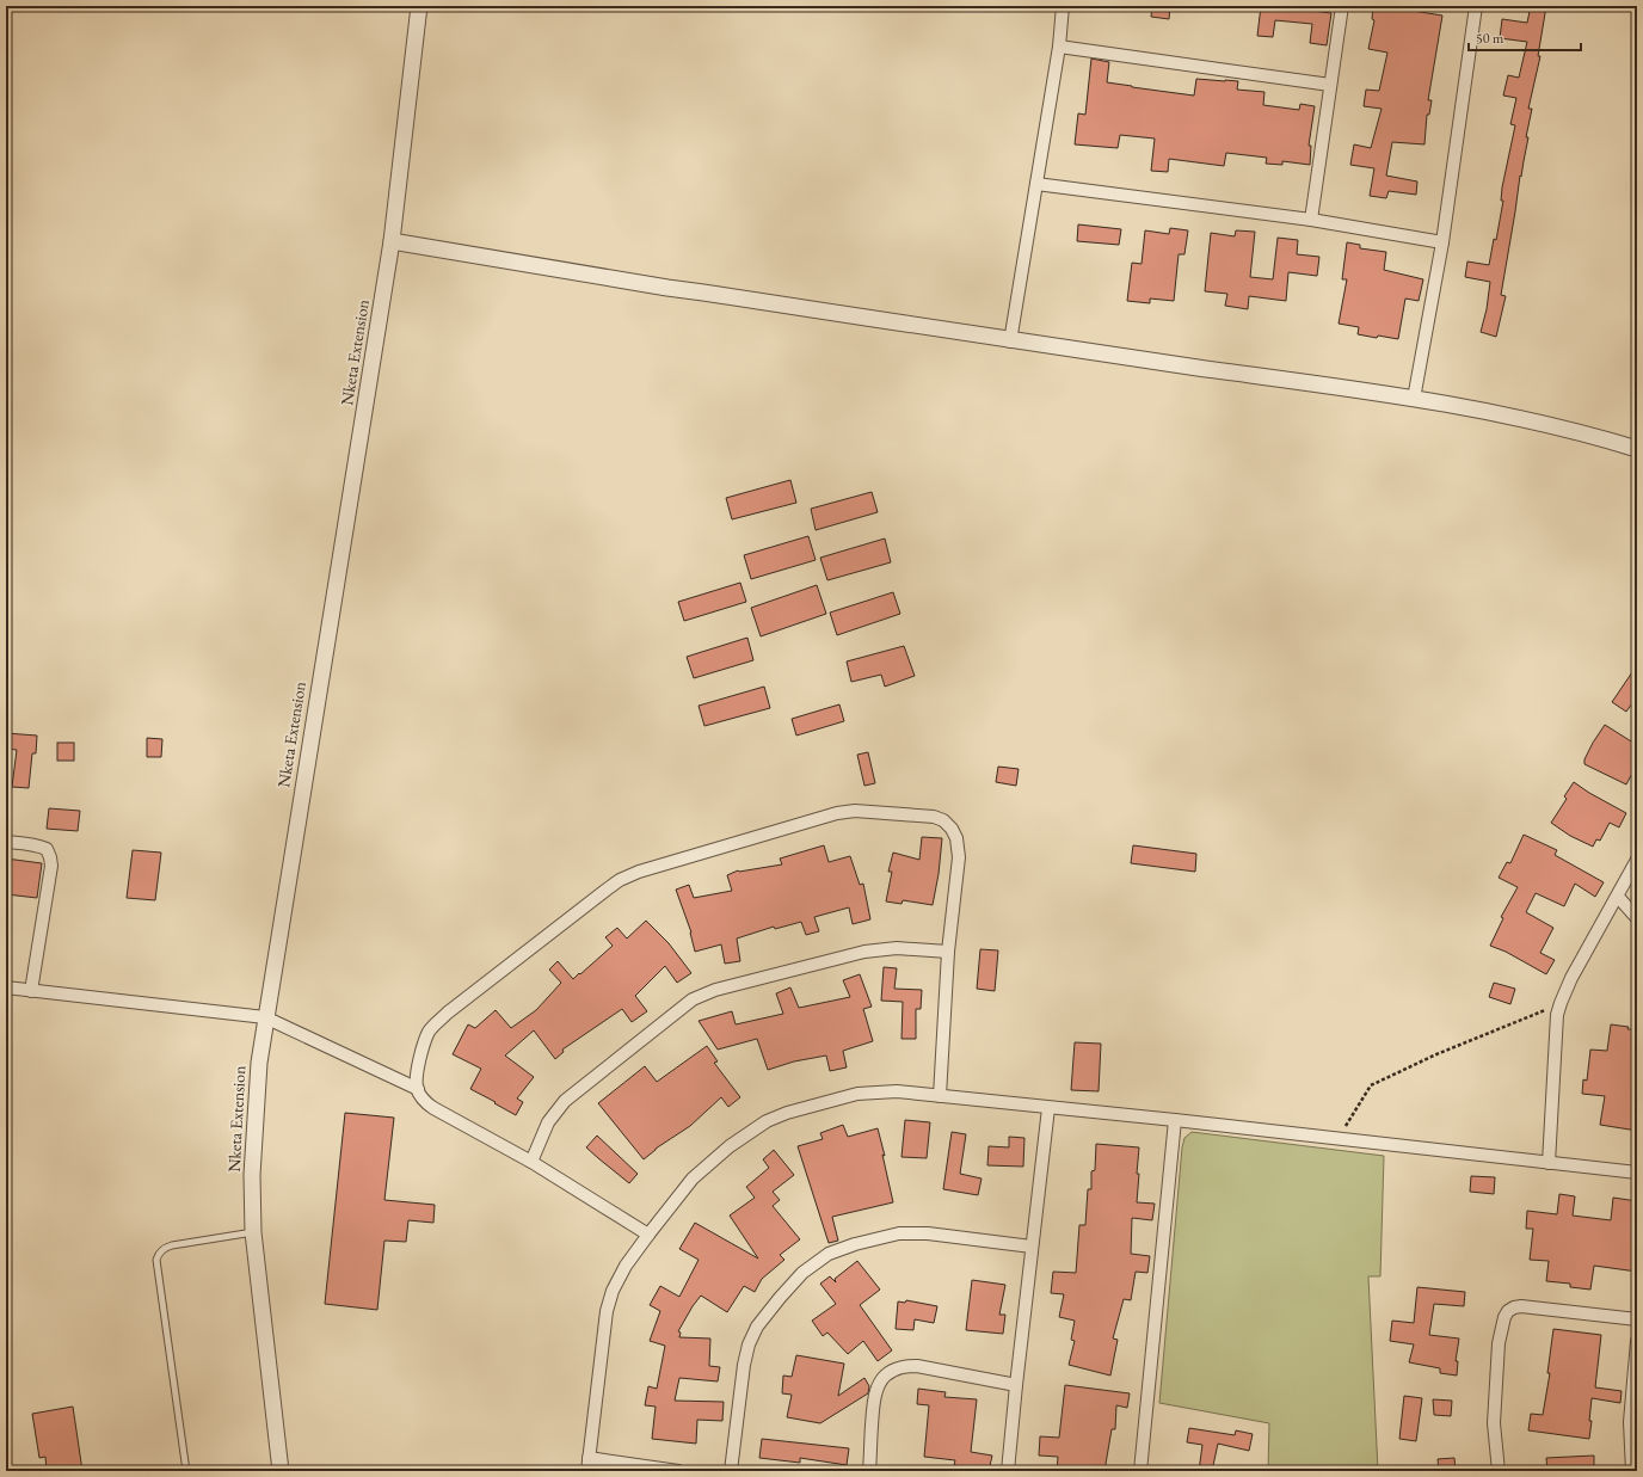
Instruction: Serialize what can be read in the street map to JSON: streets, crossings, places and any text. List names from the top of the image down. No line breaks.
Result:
{"streets":{"street":["Nketa Extension"]},"scale_bar":"50 m"}
